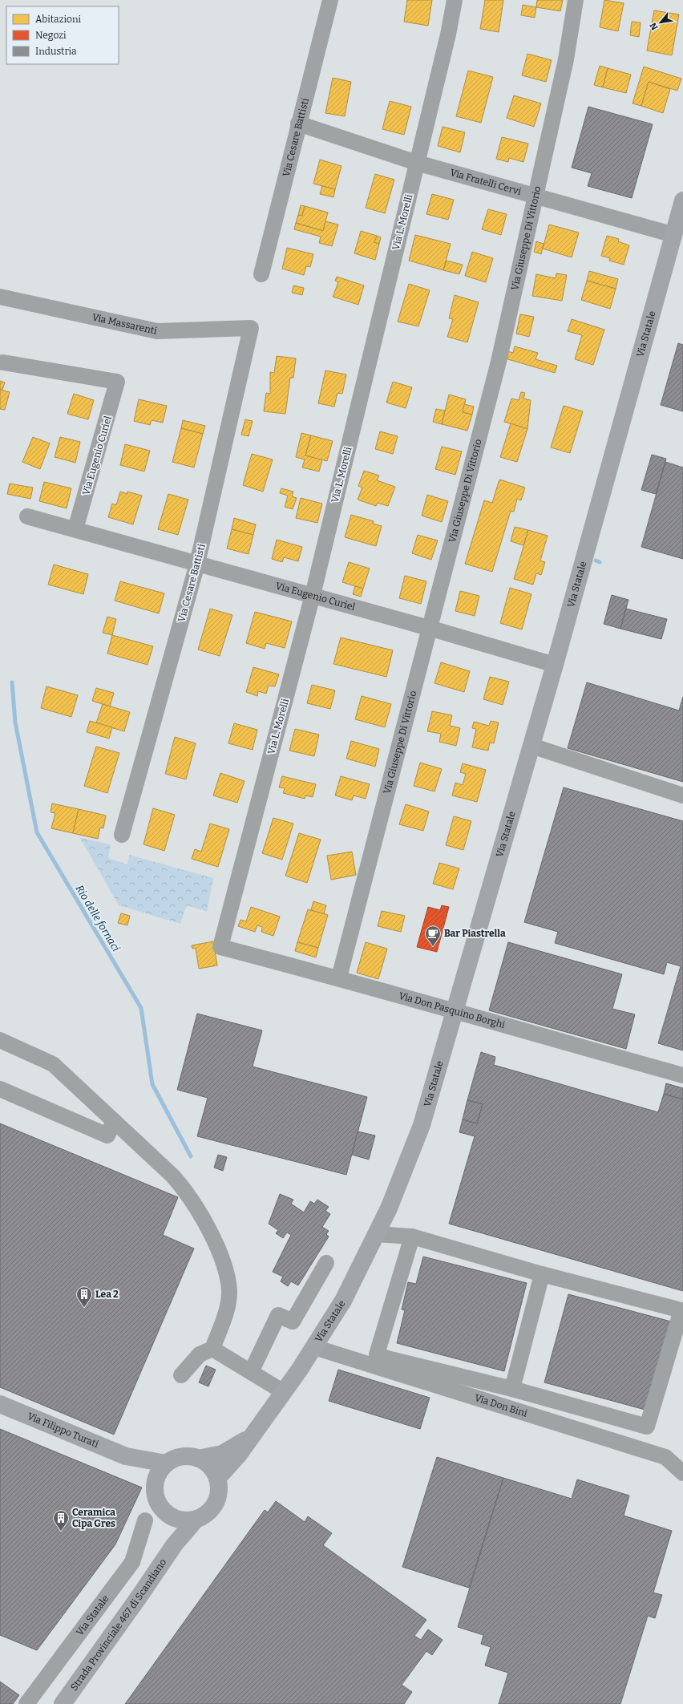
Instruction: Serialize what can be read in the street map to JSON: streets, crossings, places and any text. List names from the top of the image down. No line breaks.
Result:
{"streets":{"main road":["Via Statale","Via Filippo Turati","Strada Provinciale 467 di Scandiano"],"street":["Via Cesare Battisti","Via Fratelli Cervi","Via L. Morelli","Via Giuseppe Di Vittorio","Via Massarenti","Via Eugenio Curiel","Via Don Pasquino Borghi","Via Don Bini"]},"crossings":[["Via Cesare Battisti","Via Fratelli Cervi"],["Via Cesare Battisti","Via Massarenti"],["Via Cesare Battisti","Via Eugenio Curiel"],["Via Fratelli Cervi","Via L. Morelli"],["Via Fratelli Cervi","Via Giuseppe Di Vittorio"],["Via Fratelli Cervi","Via Statale"],["Via L. Morelli","Via Eugenio Curiel"],["Via L. Morelli","Via Don Pasquino Borghi"],["Via Giuseppe Di Vittorio","Via Eugenio Curiel"],["Via Giuseppe Di Vittorio","Via Don Pasquino Borghi"],["Via Statale","Via Eugenio Curiel"],["Via Statale","Via Don Pasquino Borghi"],["Via Statale","Via Don Bini"],["Via Statale","Via Filippo Turati"]],"water":["Rio delle fornaci"],"places":{"cafe":["Bar Piastrella"],"building":["Lea 2","Ceramica Cipa Gres"]},"legend":["Abitazioni","Negozi","Industria"],"north":"bottom left"}
